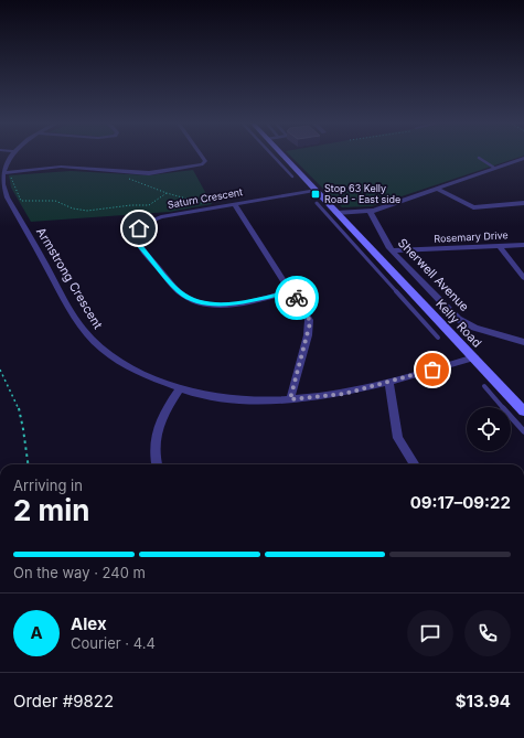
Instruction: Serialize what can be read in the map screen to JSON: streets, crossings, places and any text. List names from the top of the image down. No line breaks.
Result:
{"streets":{"street":["Saturn Crescent","Rosemary Drive","Sherwell Avenue","Armstrong Crescent","Kelly Road"]},"crossings":[["Saturn Crescent","Kelly Road"],["Rosemary Drive","Sherwell Avenue"],["Armstrong Crescent","Kelly Road"]],"places":{"transit":["Stop 63 Kelly Road - East side"]},"page":{"heading":["2 min","Arriving in","09:17–09:22"],"panel":["Alex","Courier · 4.4","Order #9822","$13.94"],"bar":"On the way · 240 m","round":"A"}}
